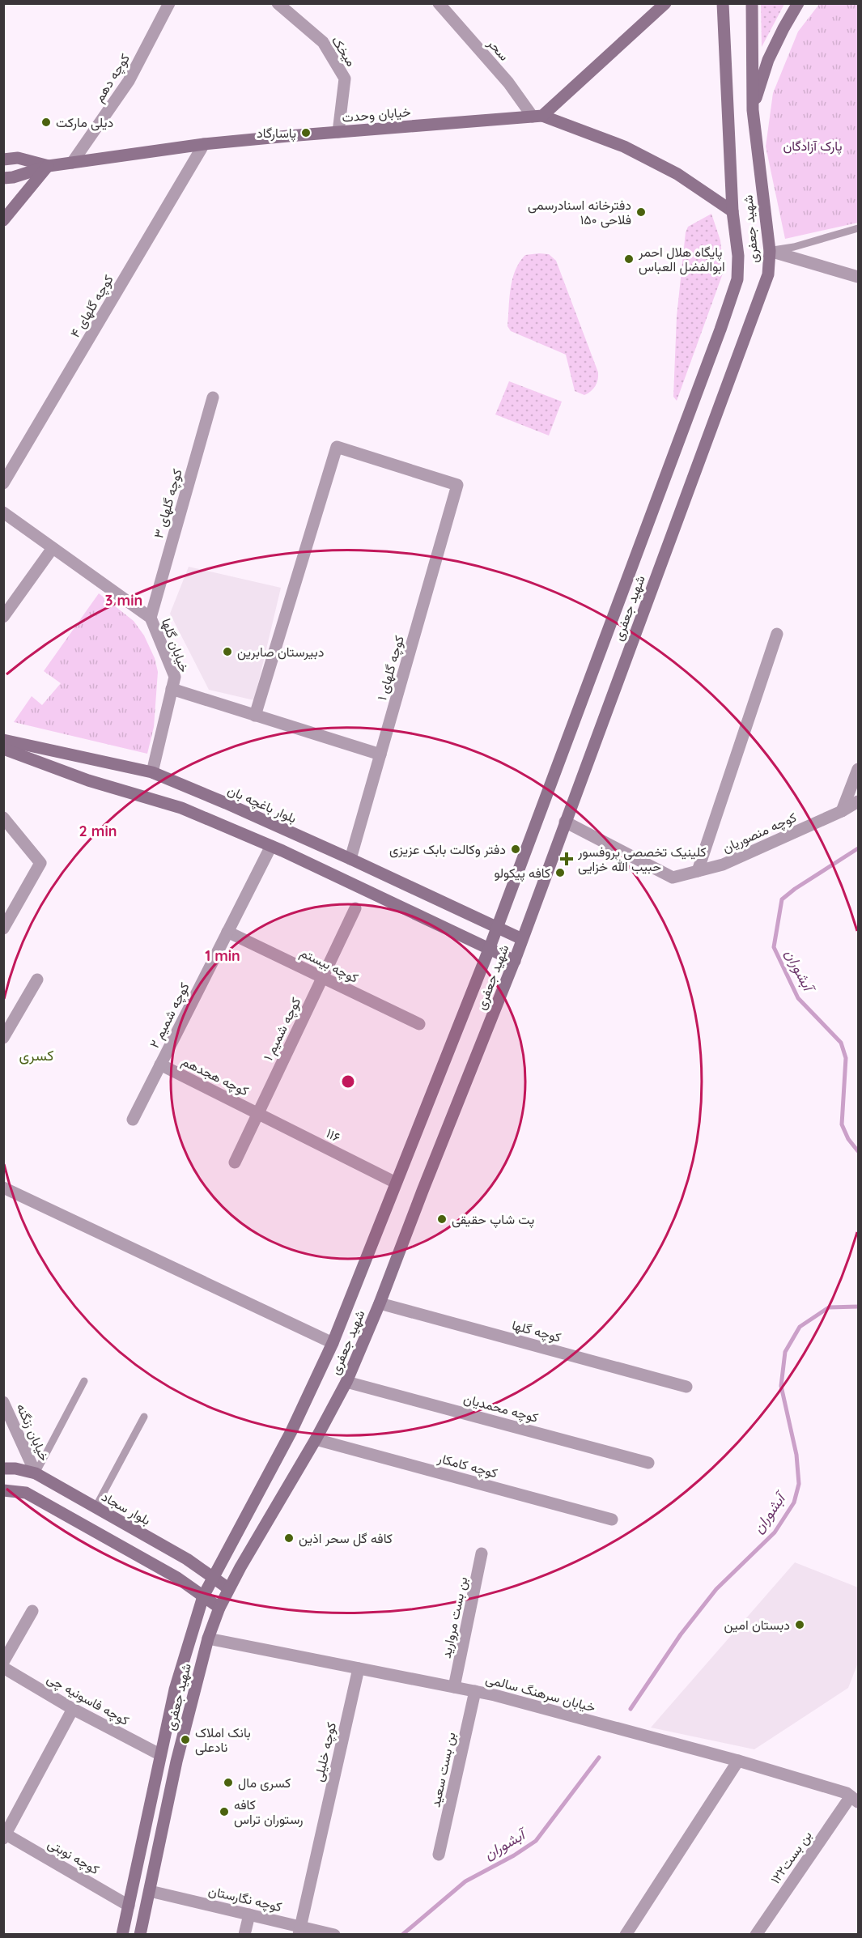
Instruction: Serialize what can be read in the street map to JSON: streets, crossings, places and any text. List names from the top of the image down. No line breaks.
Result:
{"streets":{"main road":["خیابان وحدت","شهید جعفری","بلوار باغچه بان","بلوار سجاد"],"street":["سحر","میخک","کوچه دهم","کوچه گلهای ۴","کوچه گلهای ۳","خیابان گلها","کوچه گلهای ۱","کوچه منصوریان","کوچه بیستم","کوچه شمیم ۲","کوچه شمیم ۱","کوچه هجدهم","۱۱۶","کوچه گلها","کوچه محمدیان","خیابان زنگنه","کوچه کامکار","بن بست مروارید","خیابان سرهنگ سالمی","کوچه فاسونیه چی","کوچه خلیلی","بن بست سعید","کوچه نوبتی","بن بست۱۲۲","کوچه نگارستان"]},"crossings":[["سحر","خیابان وحدت"],["میخک","خیابان وحدت"],["کوچه دهم","خیابان وحدت"],["خیابان وحدت","کوچه گلهای ۴"],["شهید جعفری","بلوار باغچه بان"],["شهید جعفری","کوچه منصوریان"],["شهید جعفری","۱۱۶"],["شهید جعفری","کوچه گلها"],["شهید جعفری","کوچه محمدیان"],["شهید جعفری","کوچه کامکار"],["شهید جعفری","بلوار سجاد"],["شهید جعفری","خیابان سرهنگ سالمی"],["شهید جعفری","کوچه فاسونیه چی"],["شهید جعفری","کوچه نوبتی"],["شهید جعفری","کوچه نگارستان"],["کوچه گلهای ۳","خیابان گلها"],["خیابان گلها","بلوار باغچه بان"],["کوچه گلهای ۱","بلوار باغچه بان"],["کوچه بیستم","کوچه شمیم ۲"],["کوچه بیستم","کوچه شمیم ۱"],["کوچه شمیم ۲","کوچه هجدهم"],["کوچه شمیم ۱","کوچه هجدهم"],["کوچه شمیم ۱","۱۱۶"],["کوچه هجدهم","۱۱۶"],["خیابان زنگنه","بلوار سجاد"],["بن بست مروارید","خیابان سرهنگ سالمی"],["خیابان سرهنگ سالمی","کوچه خلیلی"],["خیابان سرهنگ سالمی","بن بست سعید"],["خیابان سرهنگ سالمی","بن بست۱۲۲"],["کوچه خلیلی","کوچه نگارستان"]],"districts":["کسری"],"water":["آبشوران"],"parks":["پارک آزادگان"],"places":{"other":["دیلی مارکت","پاسارگاد","دفترخانه اسنادرسمی ۱۵۰ فلاحی","پایگاه هلال احمر ابوالفضل العباس","دبیرستان صابرین","دفتر وکالت بابک عزیزی","کافه پیکولو","پت شاپ حقیقی","کافه گل سحر اذین","دبستان امین","بانک املاک نادعلی","کسری مال","کافه رستوران تراس"],"health":["کلینیک تخصصی پروفسور حبیب الله خزایی"]},"rings":["3 min","2 min","1 min"]}
